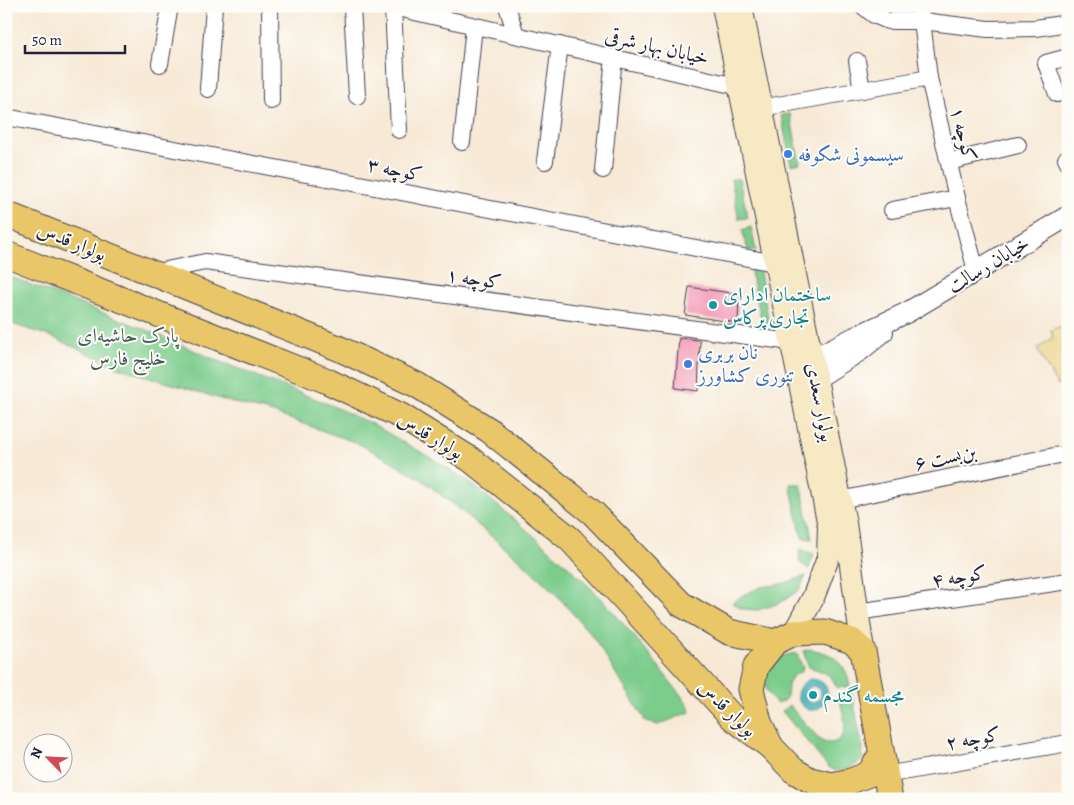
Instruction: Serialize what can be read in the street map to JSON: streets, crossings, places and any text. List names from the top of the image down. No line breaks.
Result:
{"streets":{"main road":["بولوار قدس","بولوار سعدی"],"street":["خیابان بهار شرقی","کوچه ۱","کوچه ۳","خیابان رسالت","بن‌بست ۶","کوچه ۴","کوچه ۲"]},"crossings":[["خیابان بهار شرقی","بولوار سعدی"],["کوچه ۱","بولوار قدس"],["کوچه ۱","خیابان رسالت"],["کوچه ۱","بولوار سعدی"],["کوچه ۳","بولوار سعدی"],["بولوار قدس","بولوار سعدی"],["بولوار قدس","کوچه ۲"],["خیابان رسالت","بولوار سعدی"],["بولوار سعدی","بن‌بست ۶"],["بولوار سعدی","کوچه ۴"],["بولوار سعدی","کوچه ۲"]],"parks":["پارک حاشیه‌ای خلیج فارس"],"places":["سیسمونی شکوفه","ساختمان ادارای تجاری پرکاس","نان بربری تنوری کشاورز","مجسمه گندم"],"scale_bar":"50 m","north":"top left"}
